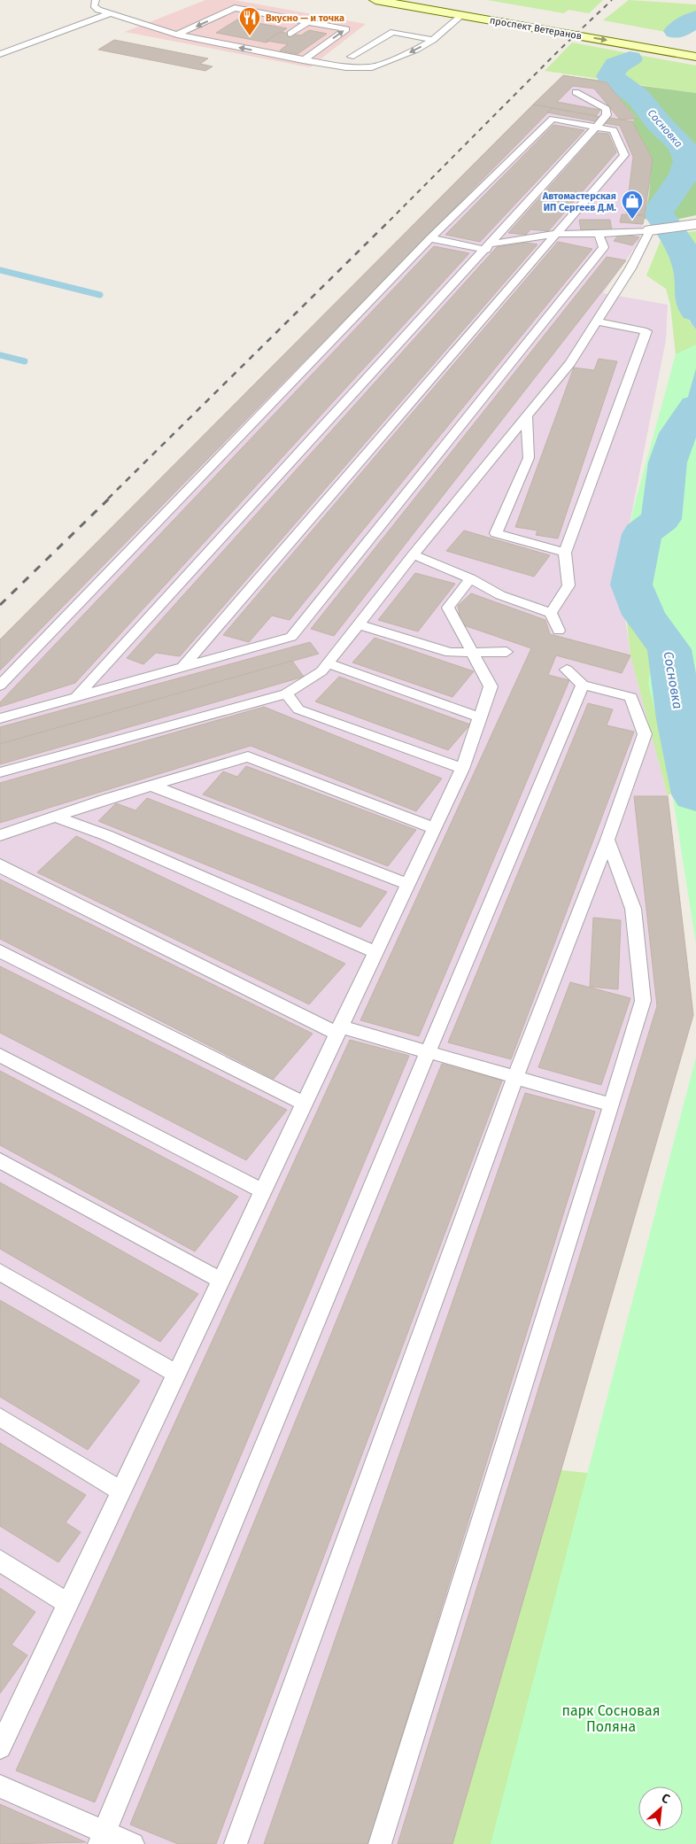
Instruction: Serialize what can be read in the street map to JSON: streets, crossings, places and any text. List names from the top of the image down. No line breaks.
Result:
{"streets":{"main road":["проспект Ветеранов"]},"water":["Сосновка"],"parks":["парк Сосновая Поляна"],"places":{"restaurant":["Вкусно — и точка"],"shop":["Автомастерская ИП Сергеев Д.М."]},"north":"top right"}
